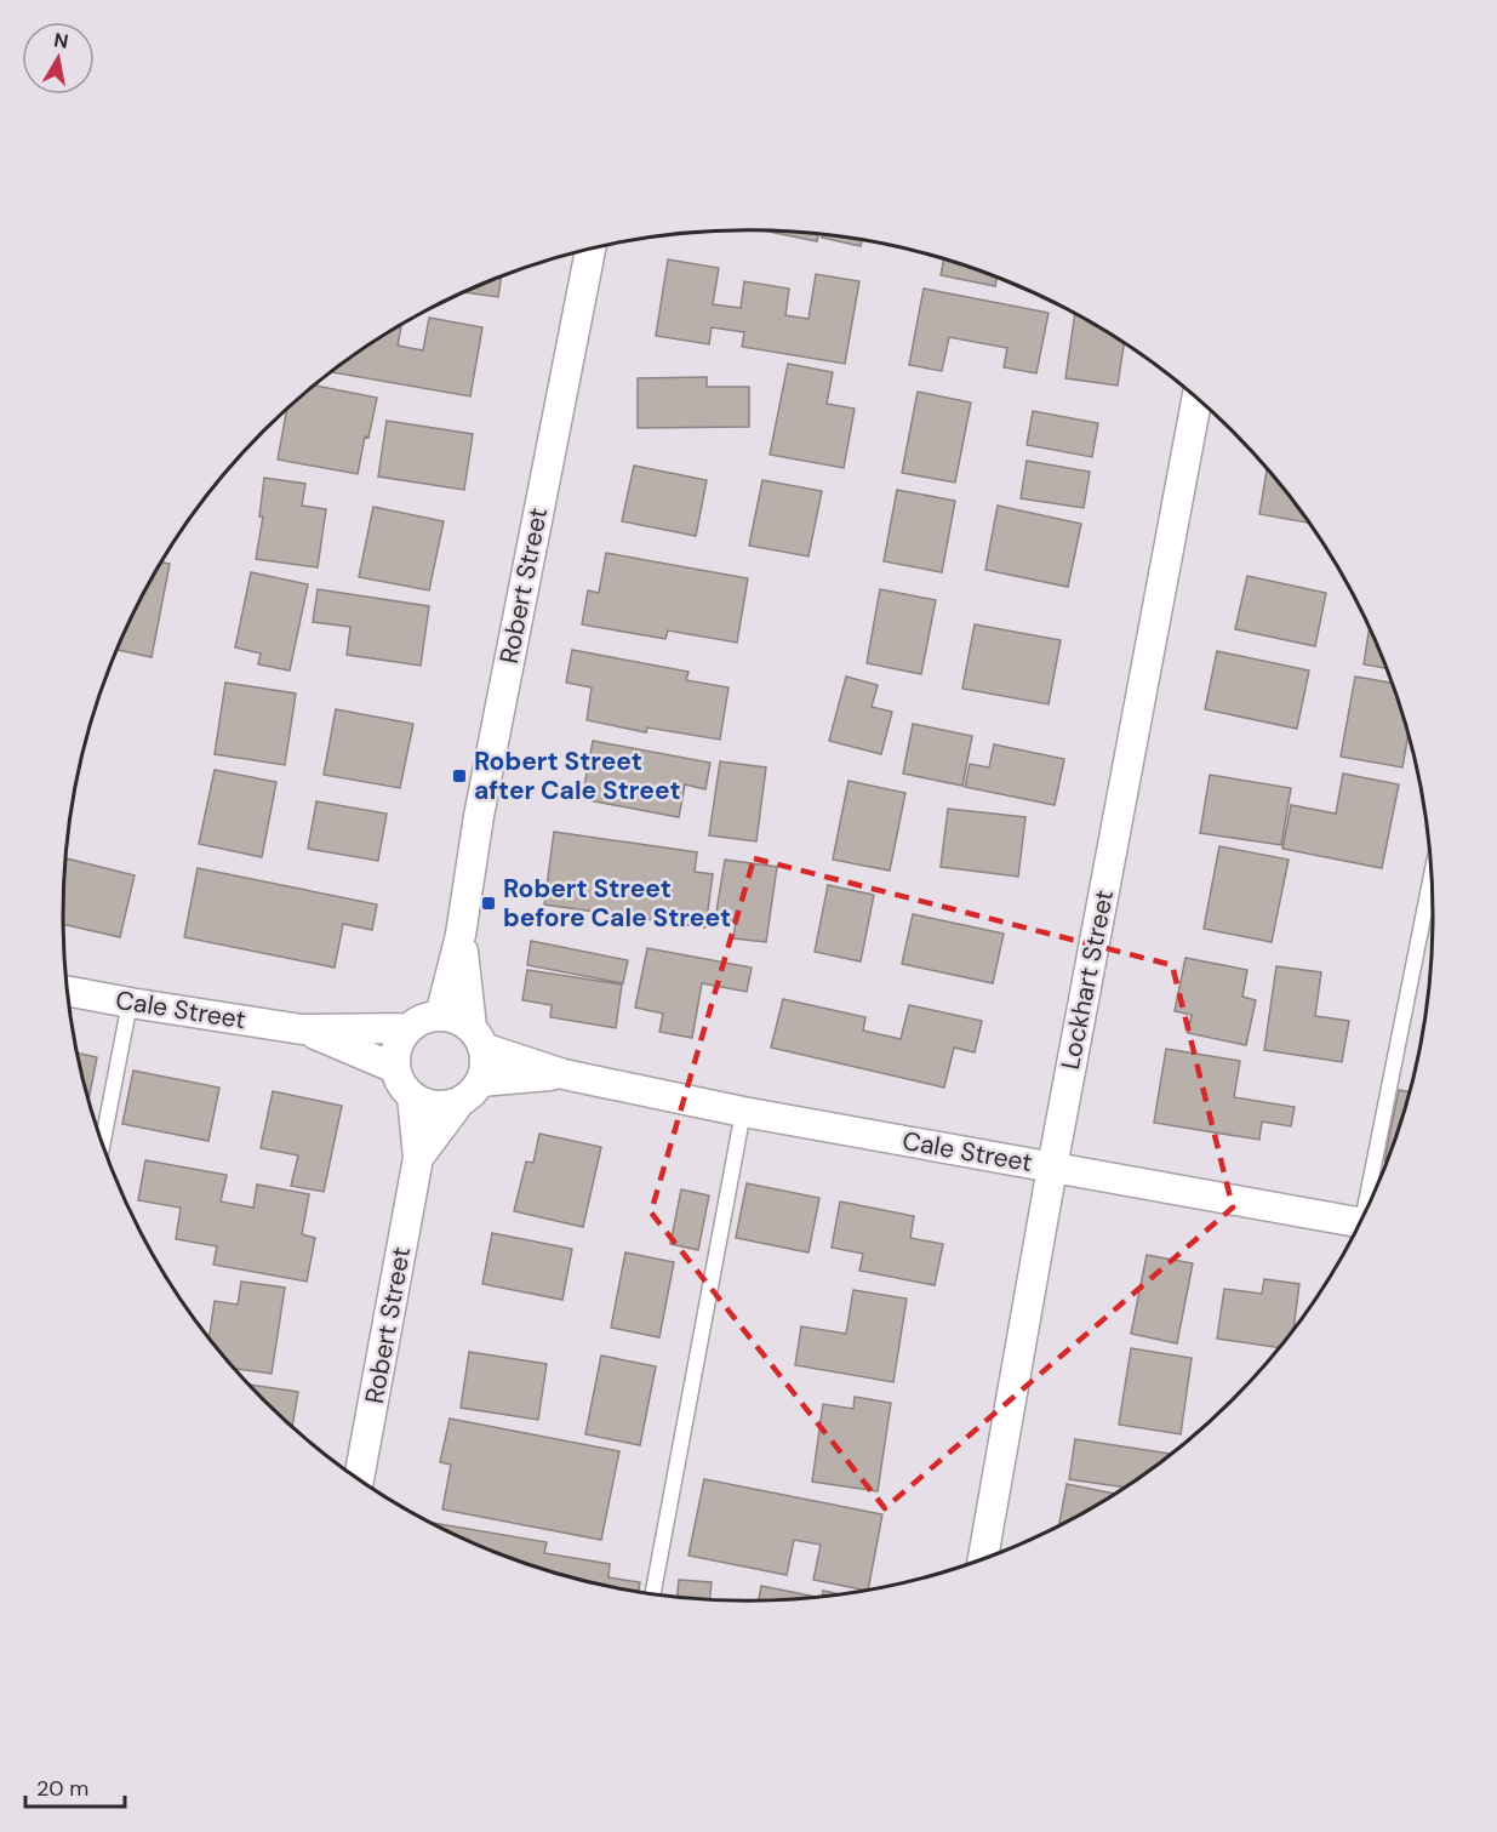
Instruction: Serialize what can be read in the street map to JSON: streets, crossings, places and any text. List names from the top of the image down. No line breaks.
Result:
{"streets":{"street":["Robert Street","Lockhart Street","Cale Street"]},"crossings":[["Robert Street","Cale Street"],["Lockhart Street","Cale Street"]],"places":{"transit":["Robert Street after Cale Street","Robert Street before Cale Street"]},"scale_bar":"20 m","north":"top"}
